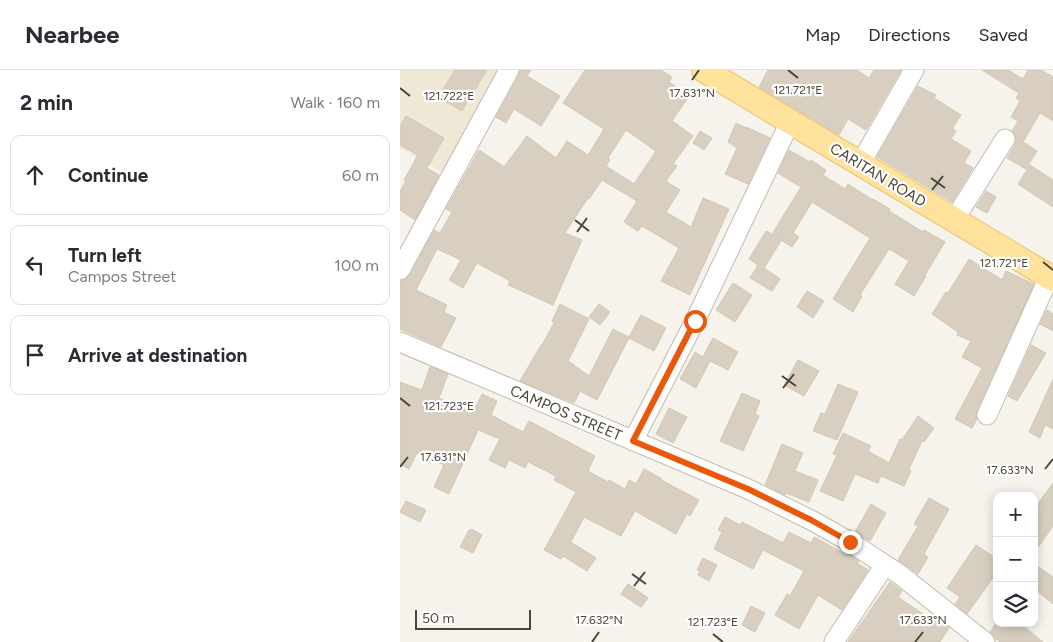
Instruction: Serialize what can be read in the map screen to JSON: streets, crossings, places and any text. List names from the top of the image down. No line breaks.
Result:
{"streets":{"main road":["CARITAN ROAD"],"street":["CAMPOS STREET"]},"scale_bar":"50 m","page":{"header":"Nearbee","nav":["Map","Directions","Saved"],"heading":["2 min","Walk · 160 m"],"list":[["Continue","60 m"],["Turn left","Campos Street","100 m"],"Arrive at destination"],"map_buttons":["+","−"],"scale":"50 m"},"coordinates":["121.721°E","17.631°N","121.722°E","121.723°E","17.633°N","17.632°N"]}
